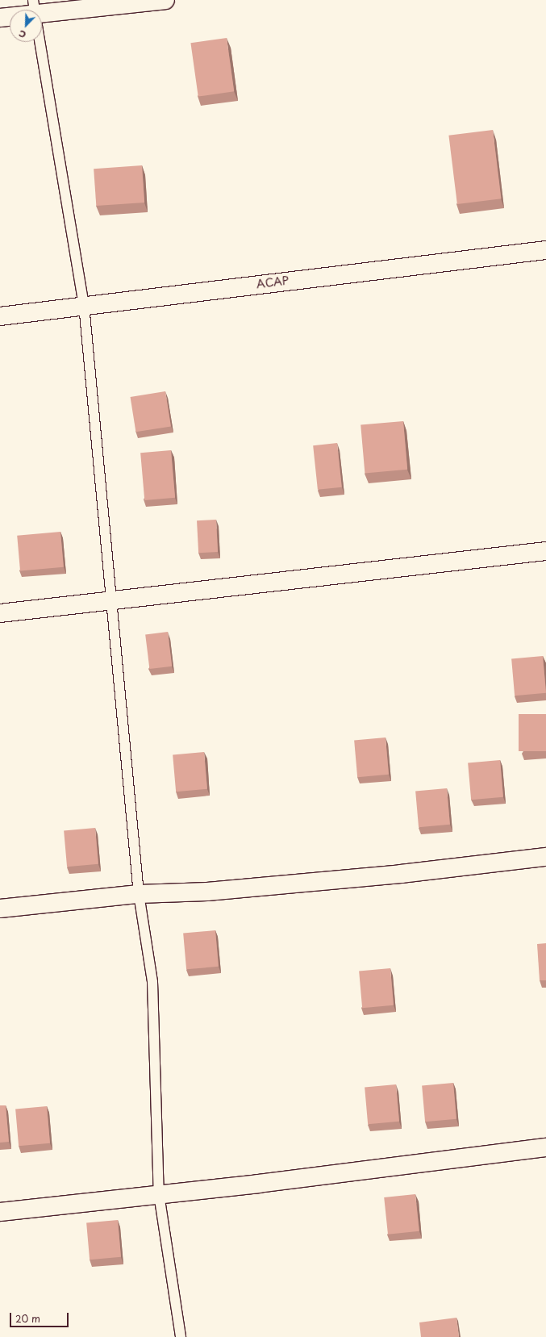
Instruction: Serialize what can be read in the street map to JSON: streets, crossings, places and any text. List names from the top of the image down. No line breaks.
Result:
{"streets":{"street":["АСАР"]},"scale_bar":"20 m","north":"bottom left"}
